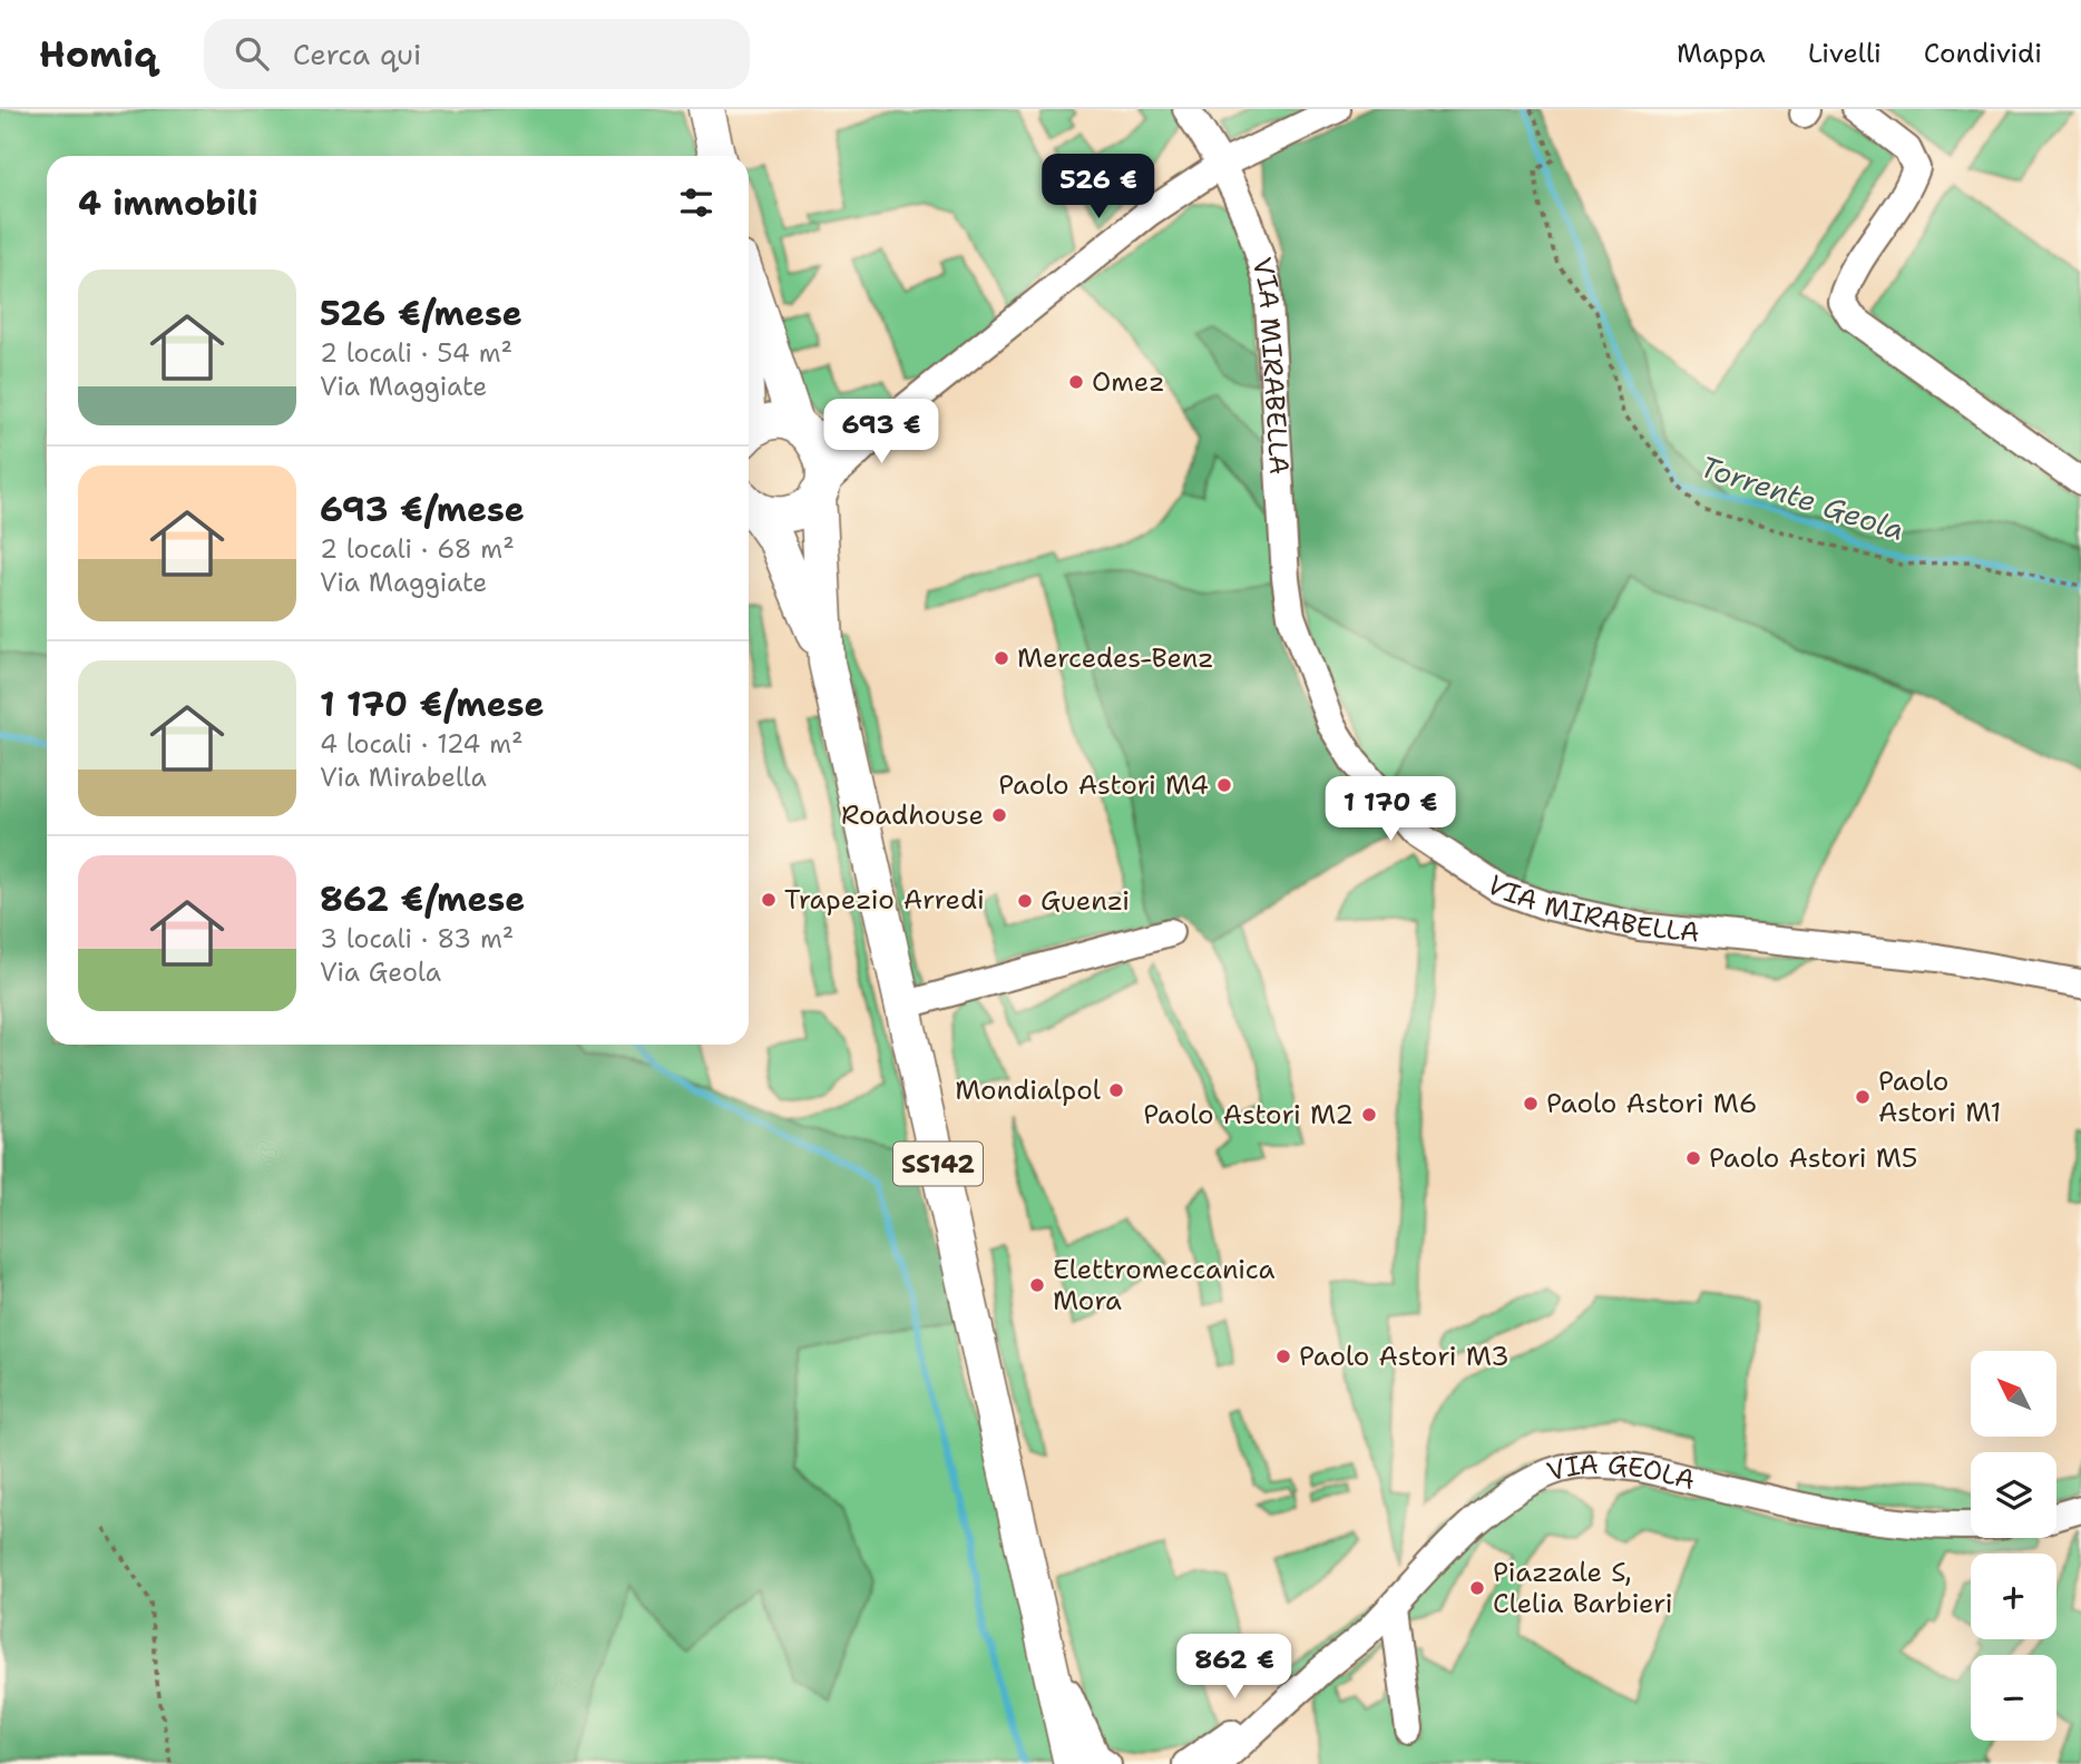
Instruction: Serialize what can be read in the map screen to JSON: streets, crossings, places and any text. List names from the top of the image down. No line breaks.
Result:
{"streets":{"main road":["SS142"],"street":["VIA MIRABELLA","VIA GEOLA"]},"water":["Torrente Geola"],"places":["Omez","Mercedes-Benz","Paolo Astori M4","Roadhouse","Trapezio Arredi","Guenzi","Mondialpol","Paolo Astori M1","Paolo Astori M6","Paolo Astori M2","Paolo Astori M5","Elettromeccanica Mora","Paolo Astori M3","Piazzale S, Clelia Barbieri"],"north":"top left","page":{"header":"Homiq","search":"Cerca qui","nav":["Mappa","Livelli","Condividi"],"price":["526 €","693 €","1 170 €","862 €"],"heading":"4 immobili","list":[{"name":"526 €/mese","note":"2 locali · 54 m² · Via Maggiate"},{"name":"693 €/mese","note":"2 locali · 68 m² · Via Maggiate"},{"name":"1 170 €/mese","note":"4 locali · 124 m² · Via Mirabella"},{"name":"862 €/mese","note":"3 locali · 83 m² · Via Geola"}],"map_buttons":["+","−"]}}
